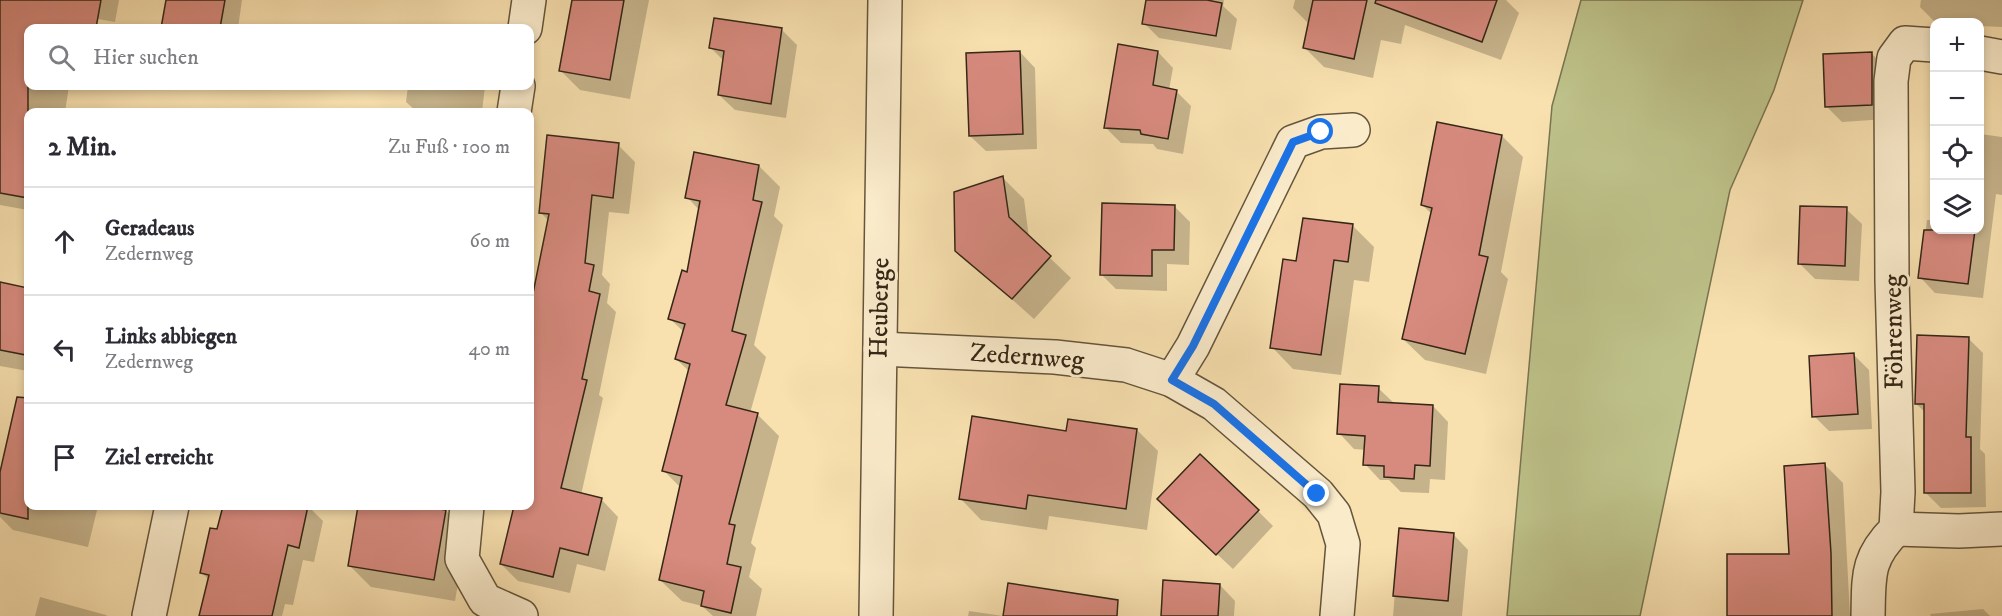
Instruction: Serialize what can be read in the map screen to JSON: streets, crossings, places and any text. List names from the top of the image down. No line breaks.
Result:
{"streets":{"street":["Heuberge","Föhrenweg","Zedernweg"]},"crossings":[["Heuberge","Zedernweg"]],"page":{"map_buttons":["+","−"],"search":"Hier suchen","heading":["2 Min.","Zu Fuß · 100 m"],"list":[["Geradeaus","Zedernweg","60 m"],["Links abbiegen","Zedernweg","40 m"],"Ziel erreicht"]}}
